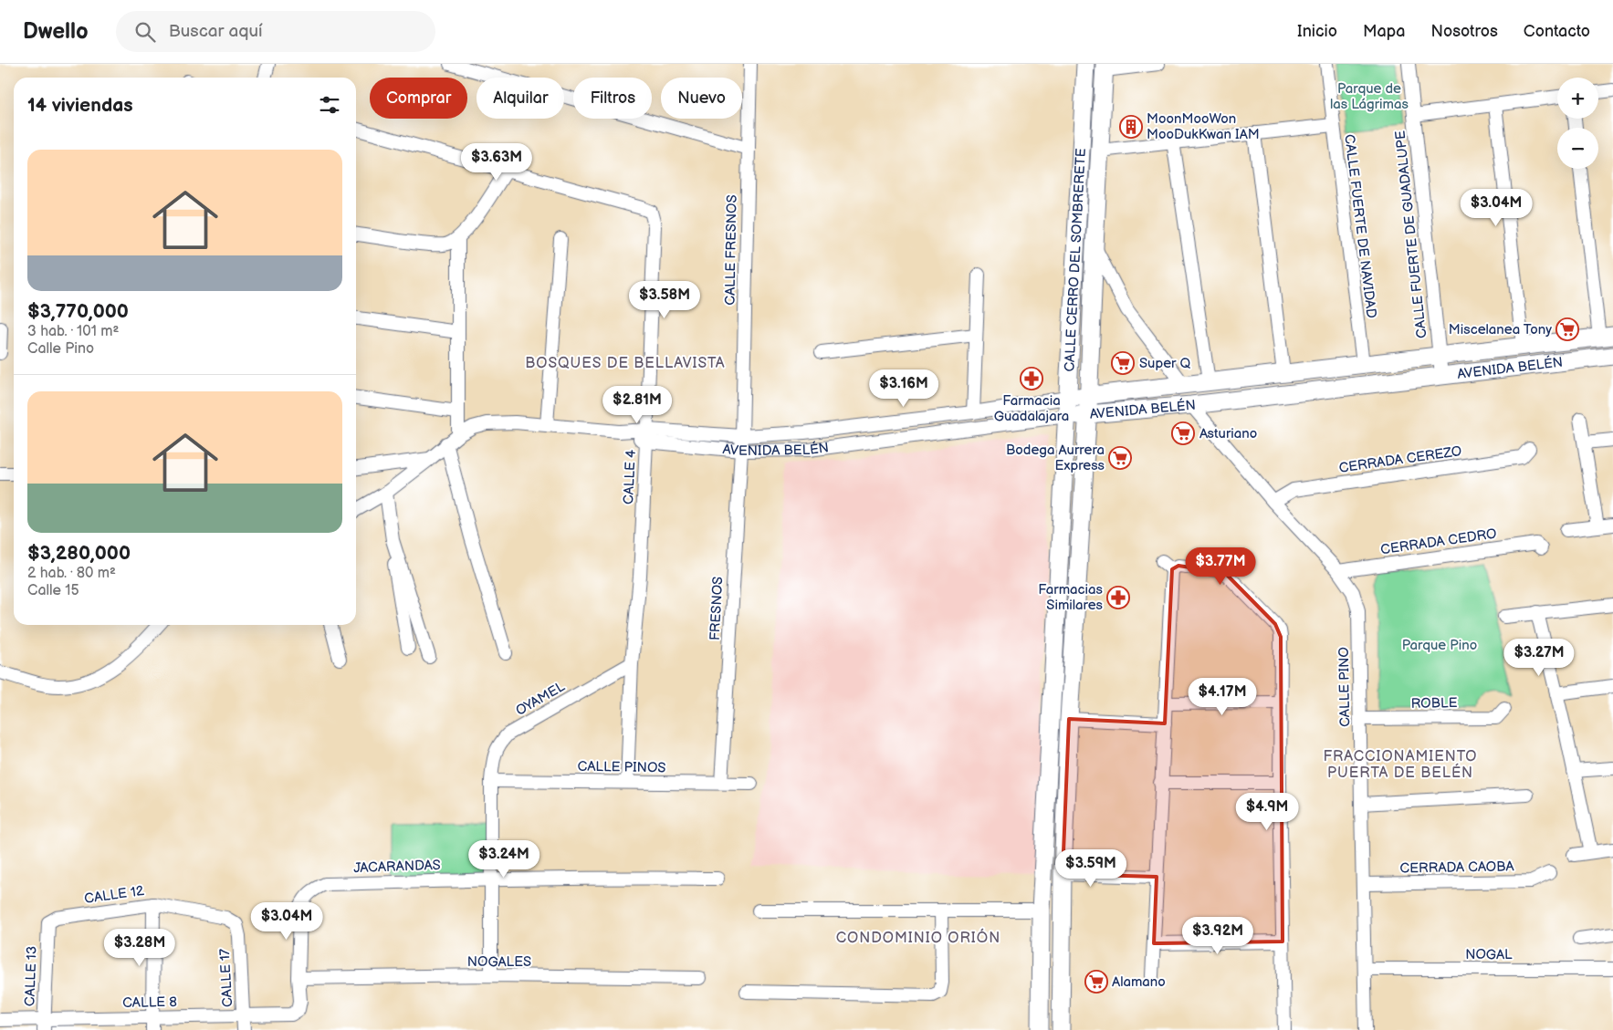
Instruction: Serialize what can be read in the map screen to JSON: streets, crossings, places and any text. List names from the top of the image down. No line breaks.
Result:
{"streets":{"main road":["CALLE CERRO DEL SOMBRERETE","AVENIDA BELÉN"],"street":["CALLE FUERTE DE NAVIDAD","CALLE FUERTE DE GUADALUPE","CALLE FRESNOS","CERRADA CEREZO","CALLE 4","CERRADA CEDRO","FRESNOS","CALLE PINO","OYAMEL","ROBLE","CALLE PINOS","JACARANDAS","CERRADA CAOBA","CALLE 12","NOGAL","NOGALES","CALLE 13","CALLE 17","CALLE 8"]},"crossings":[["CALLE FUERTE DE NAVIDAD","AVENIDA BELÉN"],["CALLE FUERTE DE GUADALUPE","AVENIDA BELÉN"],["CALLE FRESNOS","AVENIDA BELÉN"],["CALLE FRESNOS","FRESNOS"],["CALLE CERRO DEL SOMBRERETE","AVENIDA BELÉN"],["AVENIDA BELÉN","CALLE 4"],["AVENIDA BELÉN","FRESNOS"],["AVENIDA BELÉN","CALLE PINO"],["CERRADA CEREZO","CALLE PINO"],["CALLE 4","OYAMEL"],["CALLE 4","CALLE PINOS"],["CERRADA CEDRO","CALLE PINO"],["FRESNOS","CALLE PINOS"],["CALLE PINO","ROBLE"],["CALLE PINO","CERRADA CAOBA"],["CALLE PINO","NOGAL"],["OYAMEL","CALLE PINOS"],["OYAMEL","JACARANDAS"],["OYAMEL","NOGALES"],["JACARANDAS","NOGALES"],["JACARANDAS","CALLE 8"],["CALLE 12","CALLE 13"],["CALLE 12","CALLE 17"],["CALLE 13","CALLE 8"],["CALLE 17","CALLE 8"]],"districts":["BOSQUES DE BELLAVISTA","FRACCIONAMIENTO PUERTA DE BELÉN","CONDOMINIO ORIÓN"],"parks":["Parque de las Lágrimas","Parque Pino"],"places":{"building":["MoonMooWon MooDukKwan IAM"],"supermarket":["Miscelanea Tony","Super Q","Asturiano","Bodega Aurrera Express","Alamano"],"pharmacy":["Farmacia Guadalajara","Farmacias Similares"]},"page":{"header":"Dwello","search":"Buscar aquí","nav":["Inicio","Mapa","Nosotros","Contacto"],"map_buttons":["+","−"],"chip":["Comprar","Alquilar","Filtros","Nuevo"],"heading":"14 viviendas","list":[{"name":"$3,770,000","note":"3 hab. · 101 m² · Calle Pino"},{"name":"$3,280,000","note":"2 hab. · 80 m² · Calle 15"}],"price":["$3.63M","$3.04M","$3.58M","$3.16M","$2.81M","$3.77M","$3.27M","$4.17M","$4.9M","$3.24M","$3.59M","$3.04M","$3.92M","$3.28M"]}}
